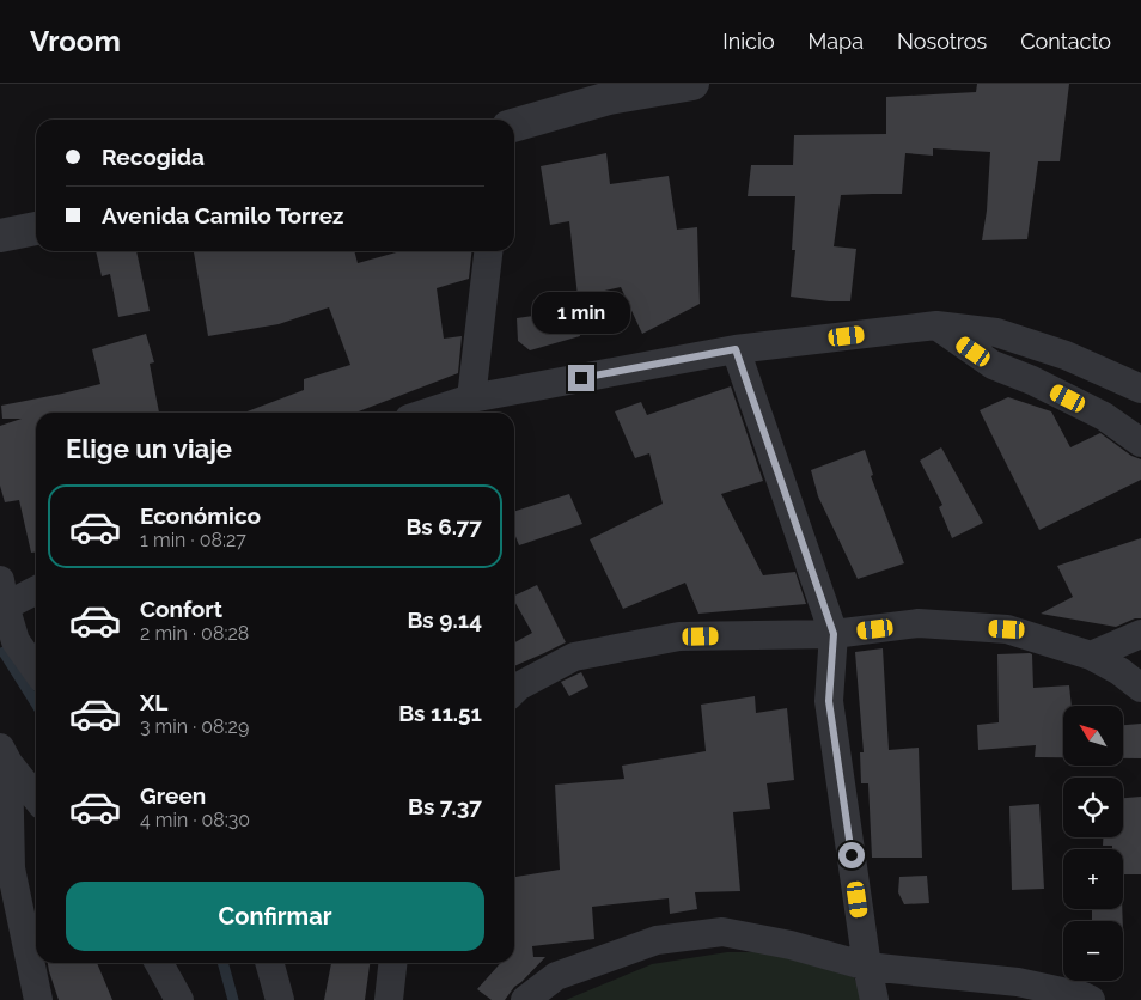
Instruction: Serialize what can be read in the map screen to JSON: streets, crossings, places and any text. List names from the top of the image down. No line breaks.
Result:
{"north":"top left","page":{"header":"Vroom","nav":["Inicio","Mapa","Nosotros","Contacto"],"banner":["Recogida","Avenida Camilo Torrez"],"bubble":"1 min","heading":"Elige un viaje","list":[{"name":"Económico","note":"1 min · 08:27","value":"Bs 6.77"},{"name":"Confort","note":"2 min · 08:28","value":"Bs 9.14"},{"name":"XL","note":"3 min · 08:29","value":"Bs 11.51"},{"name":"Green","note":"4 min · 08:30","value":"Bs 7.37"}],"map_buttons":["+","−"],"buttons":"Confirmar"}}
